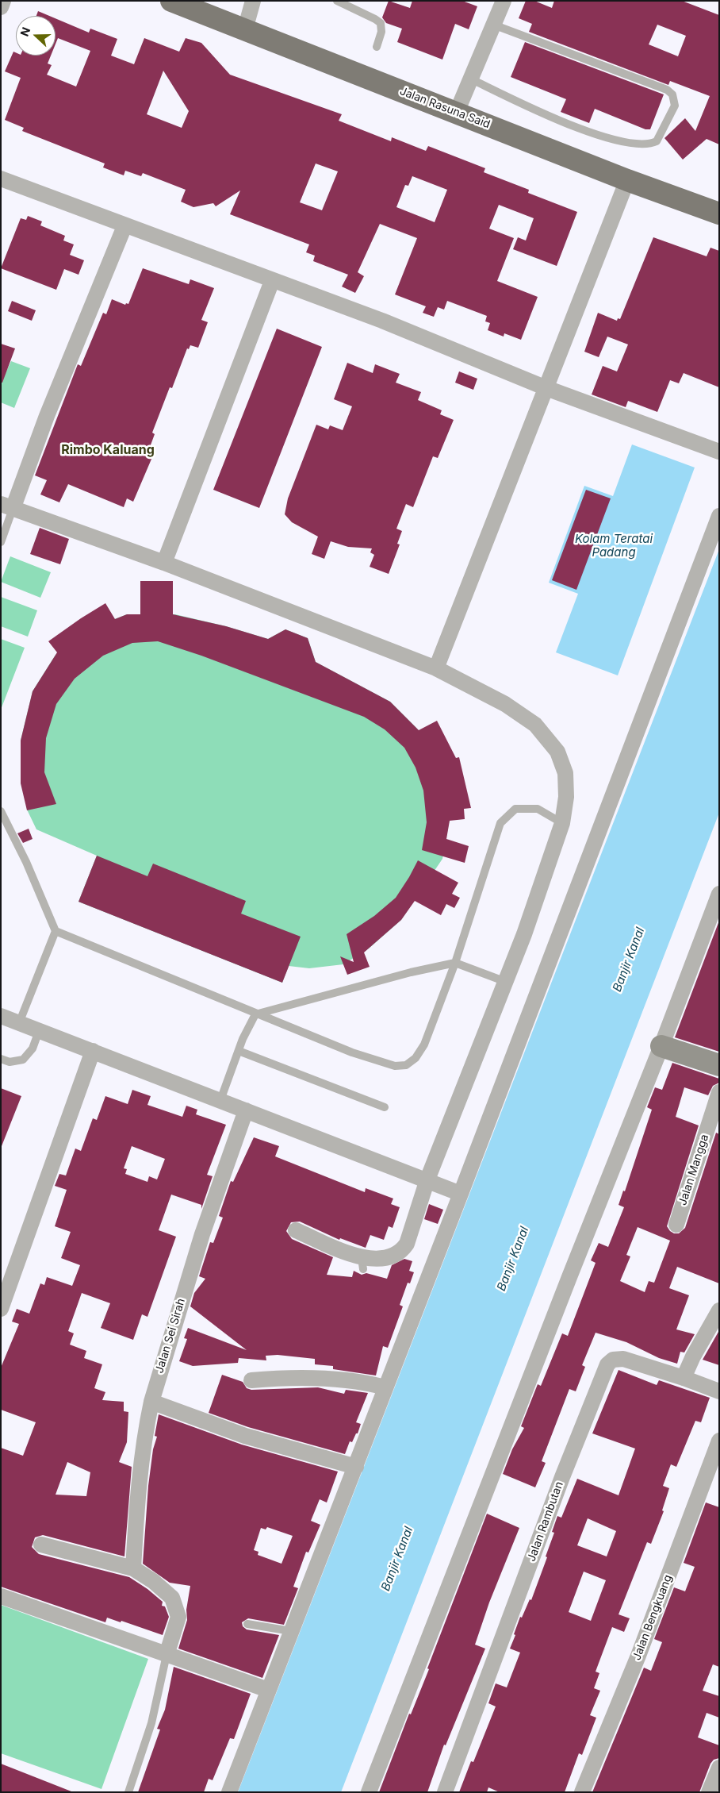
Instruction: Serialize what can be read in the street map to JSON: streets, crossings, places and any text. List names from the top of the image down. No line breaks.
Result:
{"streets":{"main road":["Jalan Rasuna Said"],"street":["Jalan Mangga","Jalan Sei Sirah","Jalan Rambutan","Jalan Bengkuang"]},"districts":["Rimbo Kaluang"],"water":["Kolam Teratai Padang","Banjir Kanal"],"north":"left"}
